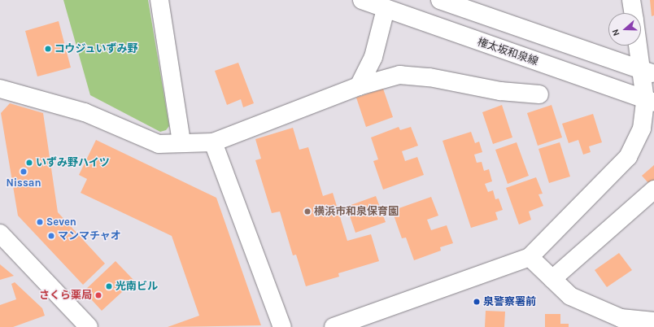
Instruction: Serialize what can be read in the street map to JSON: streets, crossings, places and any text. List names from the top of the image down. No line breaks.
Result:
{"streets":{"street":["権太坂和泉線"]},"places":["コウジュいずみ野","いずみ野ハイツ","Nissan","横浜市和泉保育園","Seven","マンマチャオ","光南ビル","さくら薬局","泉警察署前"],"north":"left"}
